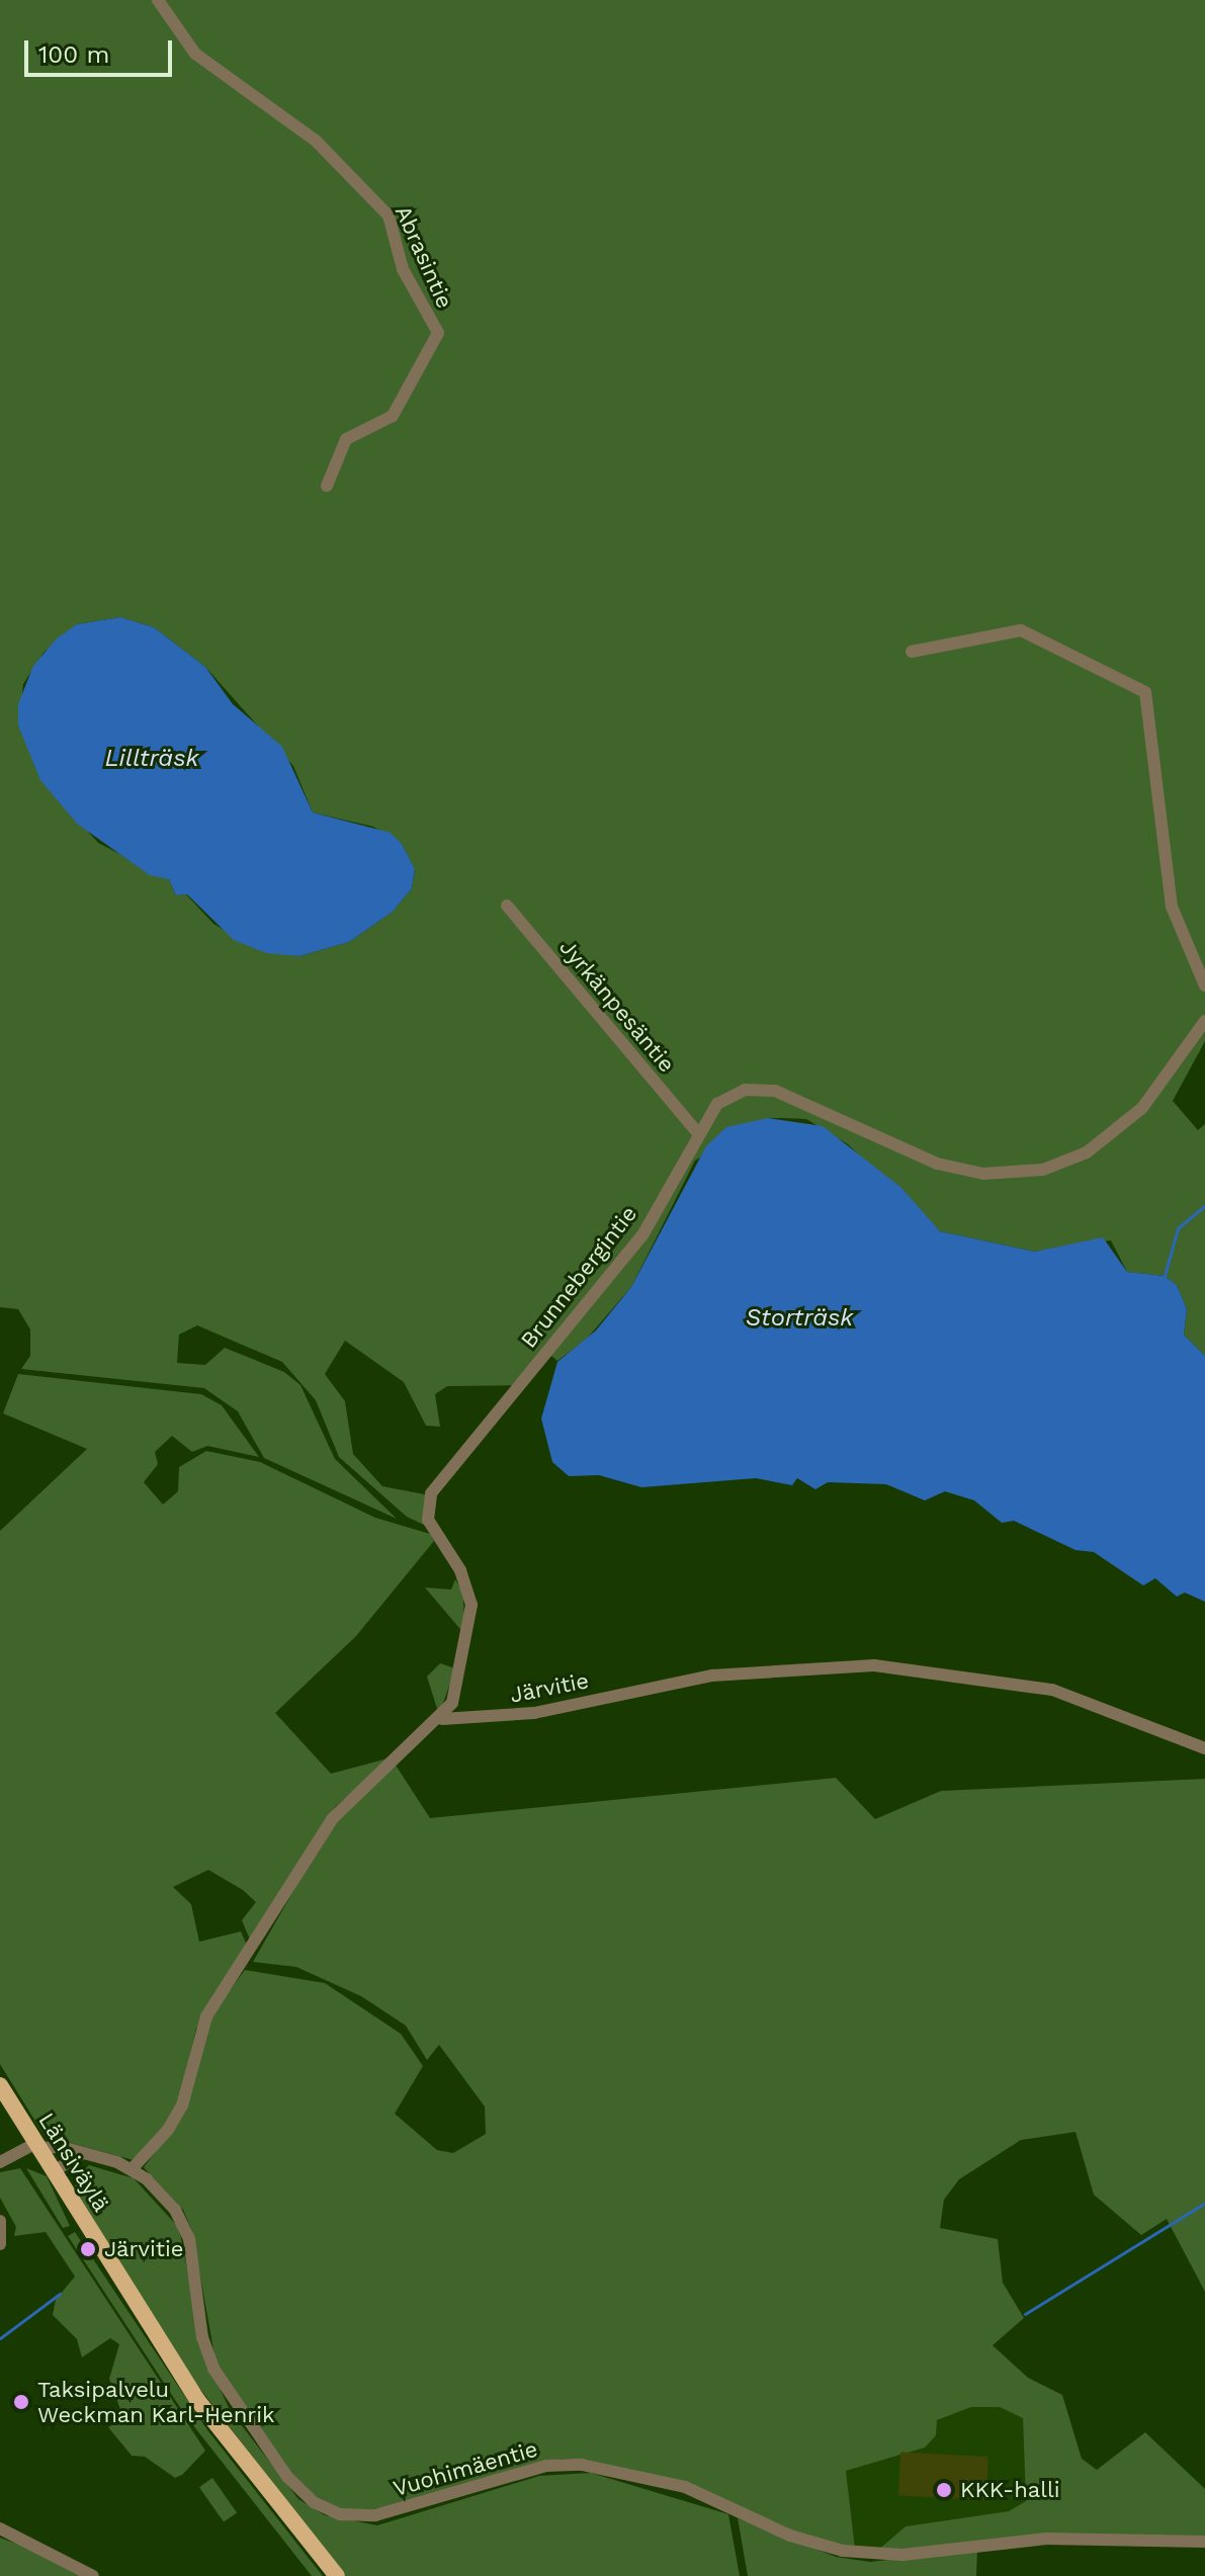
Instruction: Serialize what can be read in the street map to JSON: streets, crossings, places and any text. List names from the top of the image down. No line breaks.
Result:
{"streets":{"main road":["Länsiväylä"],"street":["Abrasintie","Jyrkänpesäntie","Brunnebergintie","Järvitie","Vuohimäentie"]},"crossings":[["Jyrkänpesäntie","Brunnebergintie"],["Brunnebergintie","Järvitie"],["Länsiväylä","Vuohimäentie"]],"water":["Lillträsk","Storträsk"],"places":["Järvitie","Taksipalvelu Weckman Karl-Henrik","KKK-halli"],"scale_bar":"100 m"}
